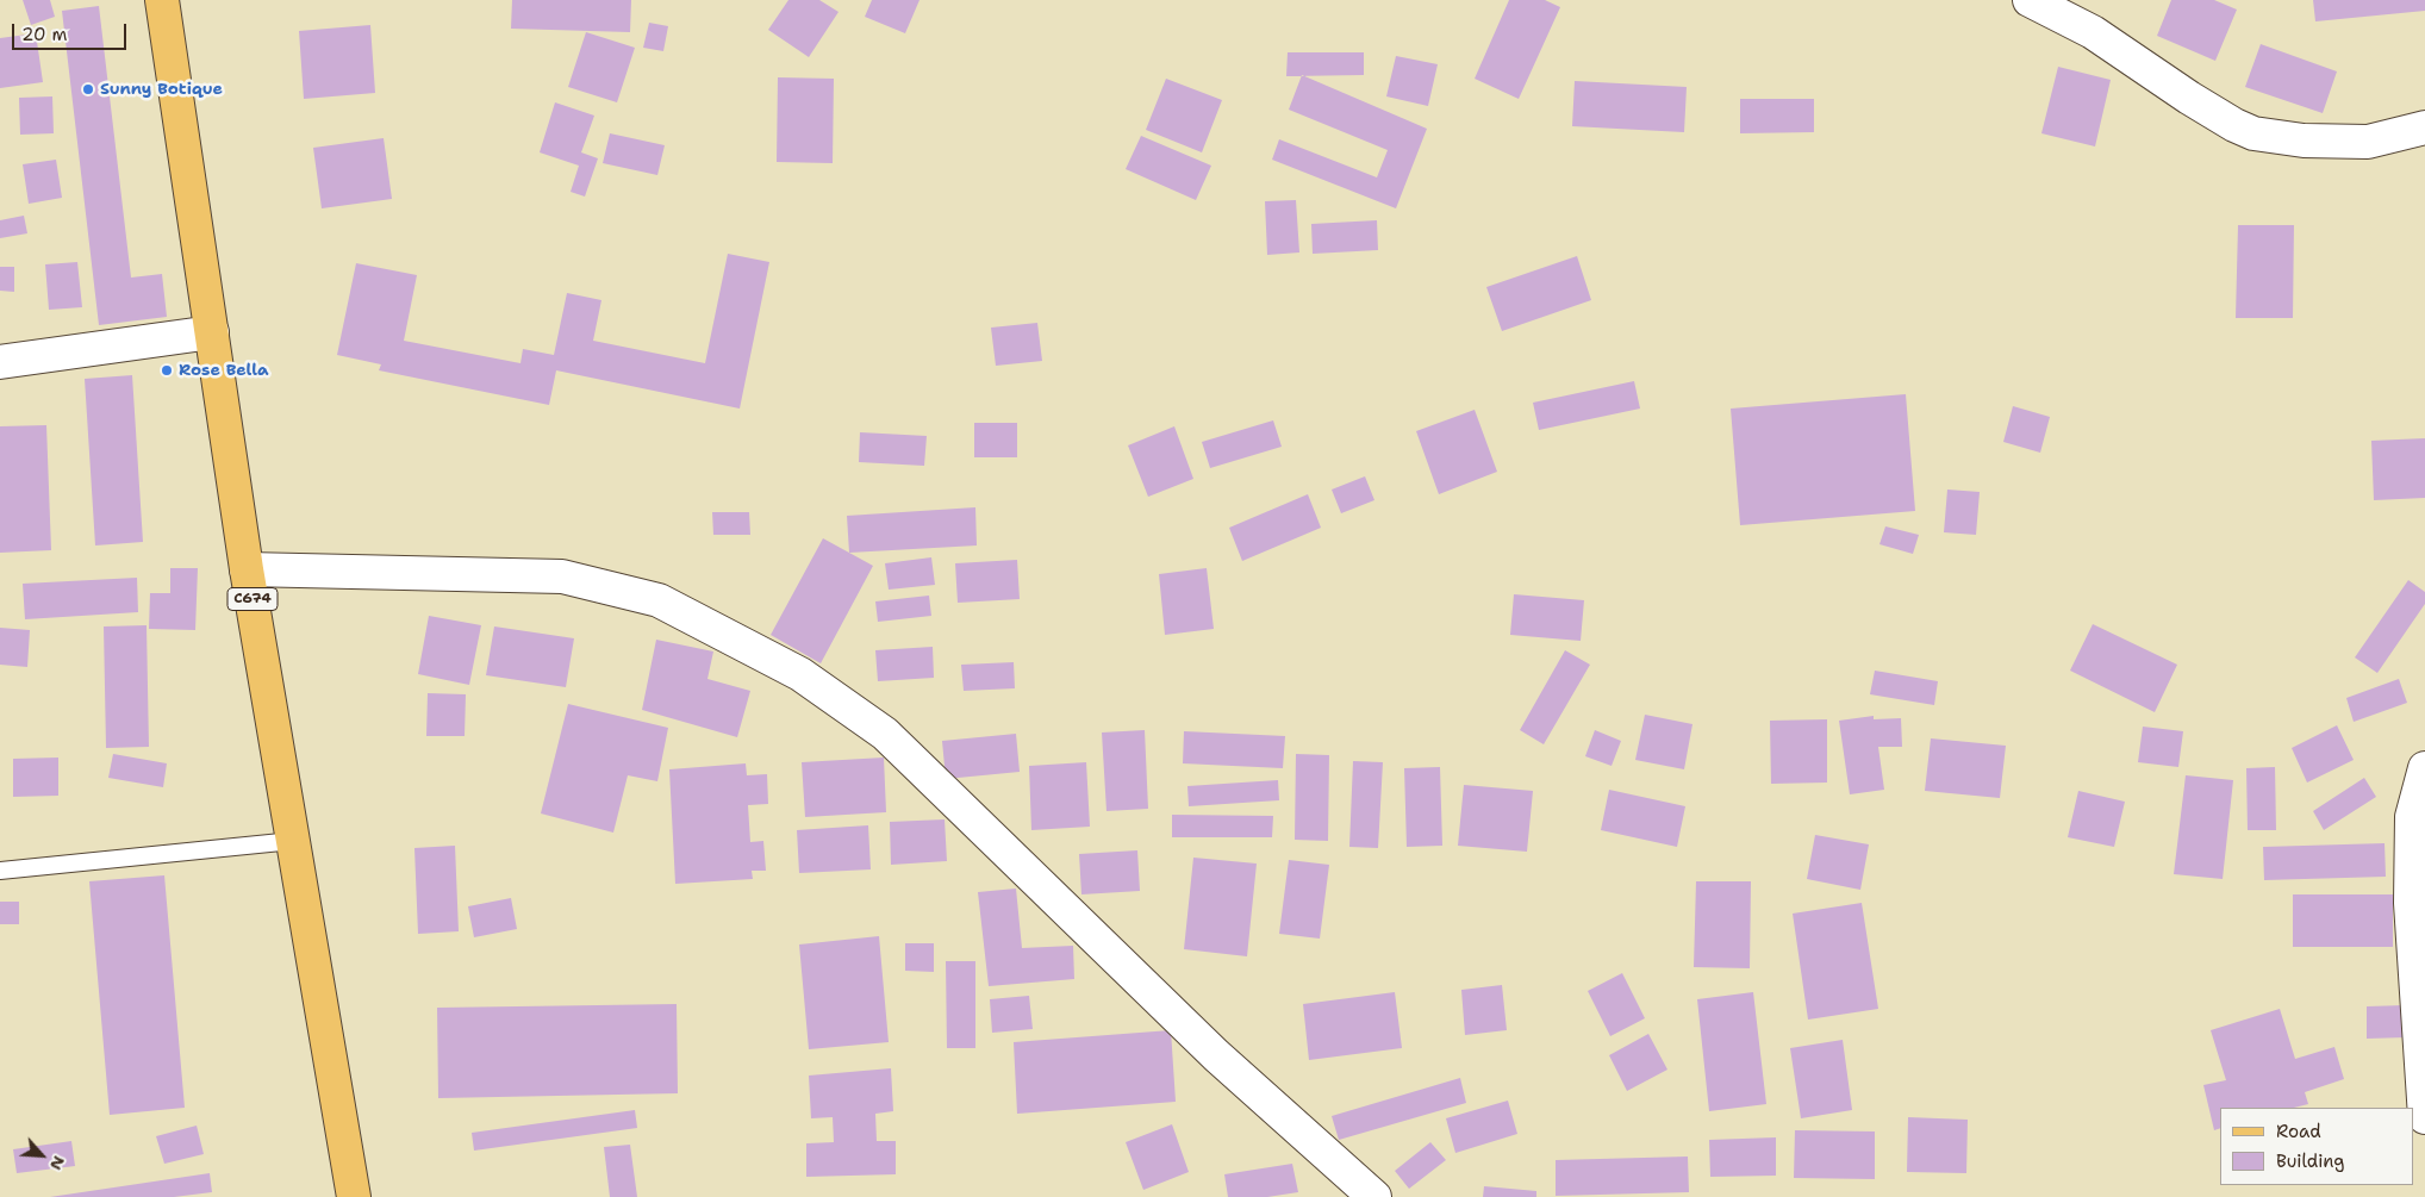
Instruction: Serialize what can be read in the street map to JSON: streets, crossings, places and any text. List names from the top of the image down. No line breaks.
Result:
{"streets":{"main road":["C674"]},"places":["Sunny Botique","Rose Bella"],"legend":["Road","Building"],"scale_bar":"20 m","north":"bottom right"}
